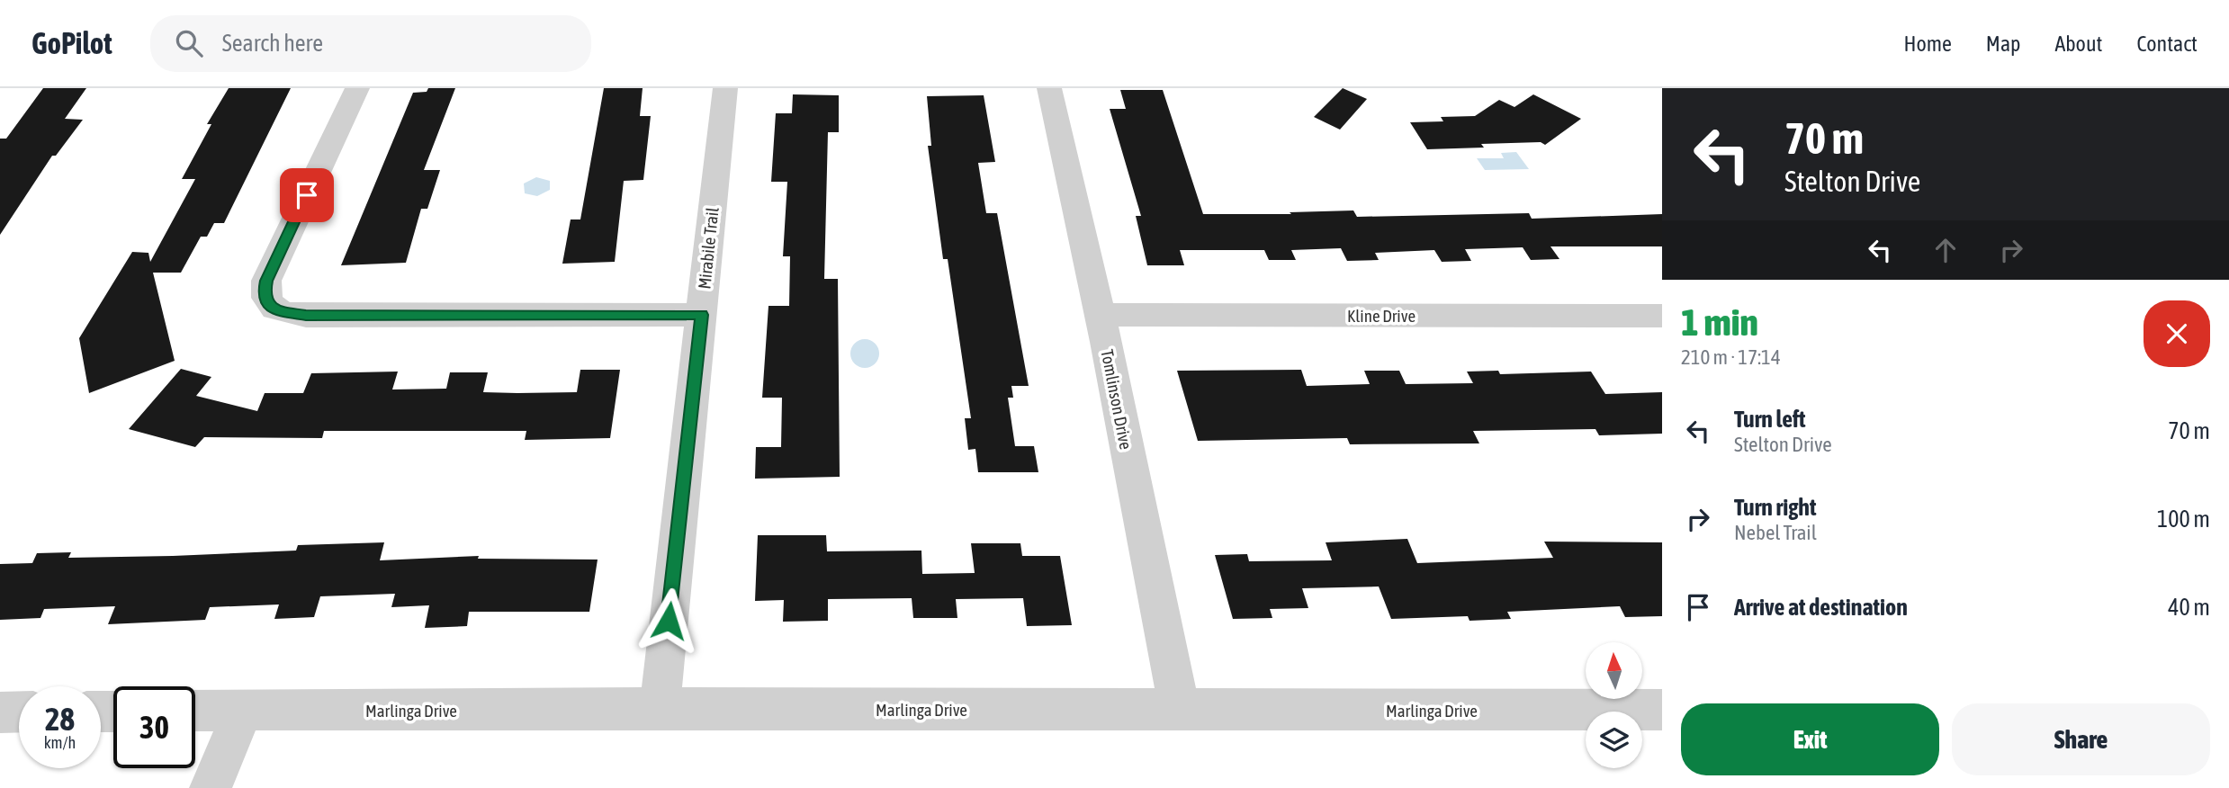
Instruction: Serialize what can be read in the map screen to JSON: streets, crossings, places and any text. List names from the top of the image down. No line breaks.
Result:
{"streets":{"street":["Mirabile Trail","Kline Drive","Tomlinson Drive","Marlinga Drive"]},"crossings":[["Mirabile Trail","Marlinga Drive"],["Kline Drive","Tomlinson Drive"],["Tomlinson Drive","Marlinga Drive"]],"north":"top","page":{"header":"GoPilot","search":"Search here","nav":["Home","Map","About","Contact"],"turn":["70 m","Stelton Drive"],"heading":["1 min","210 m · 17:14"],"list":[{"name":"Turn left","note":"Stelton Drive","value":"70 m"},{"name":"Turn right","note":"Nebel Trail","value":"100 m"},{"name":"Arrive at destination","value":"40 m"}],"speed":"28 km/h","limit":"30","buttons":["Exit","Share"]}}
